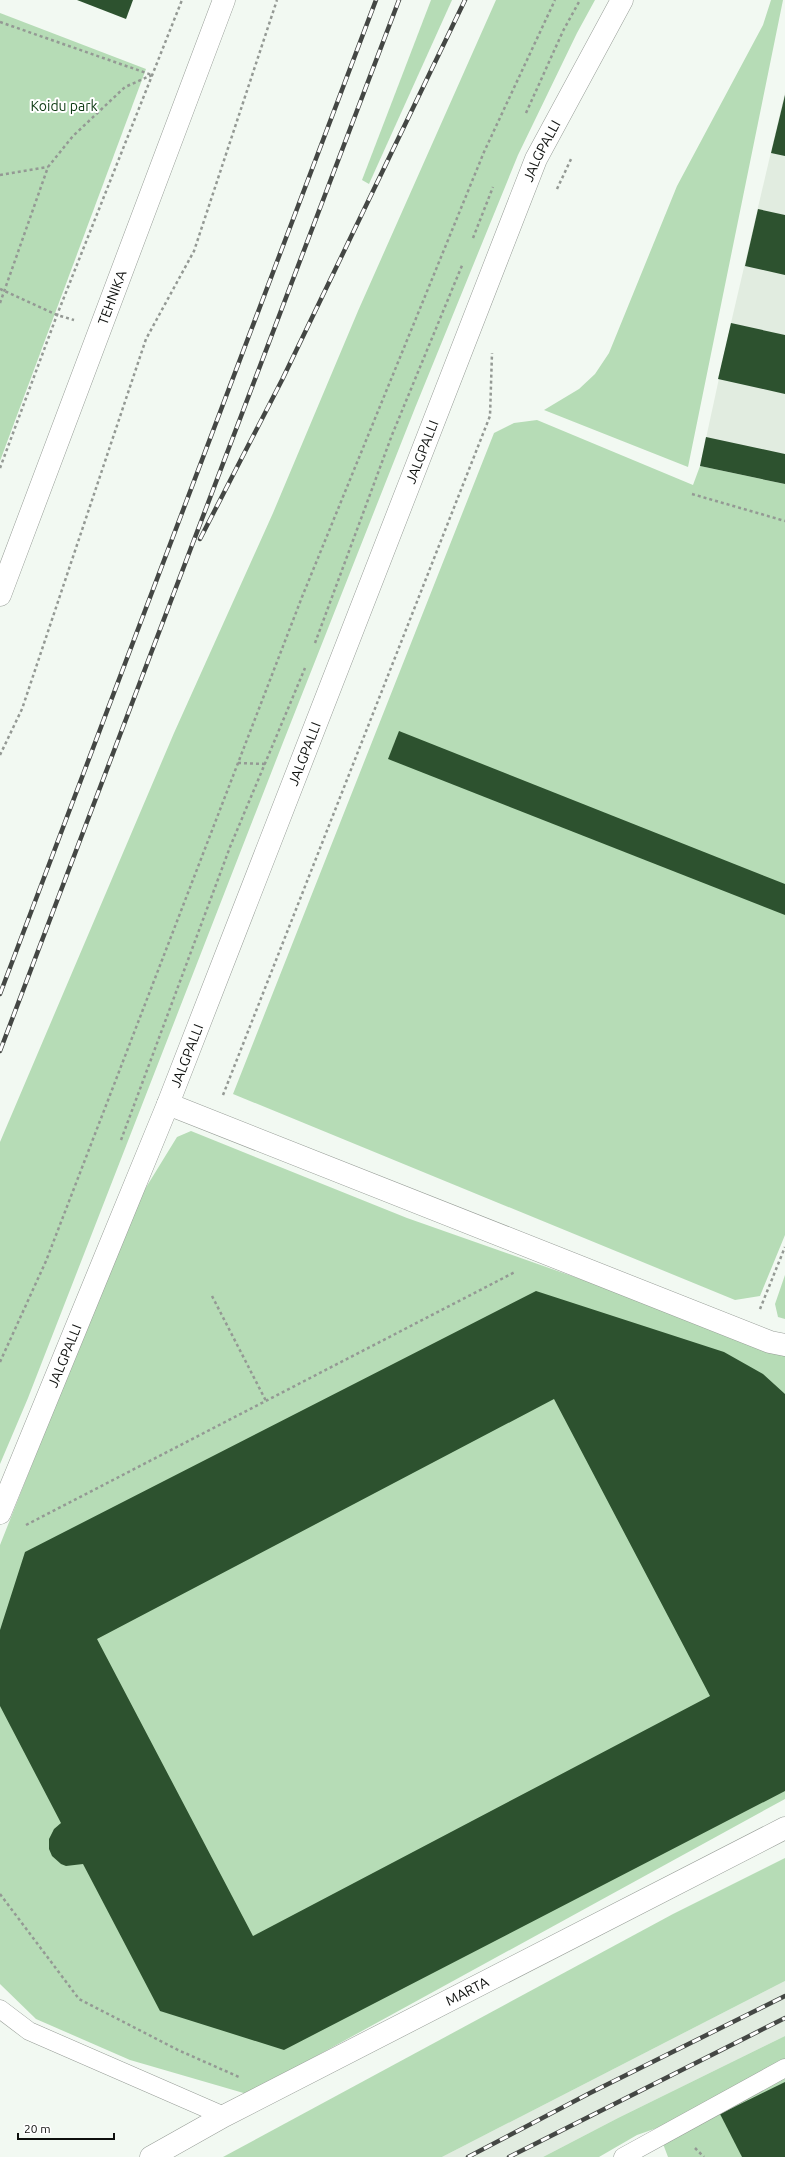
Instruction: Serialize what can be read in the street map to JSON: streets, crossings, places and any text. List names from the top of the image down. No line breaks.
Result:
{"streets":{"street":["JALGPALLI","TEHNIKA","MARTA"]},"parks":["Koidu park"],"scale_bar":"20 m"}
